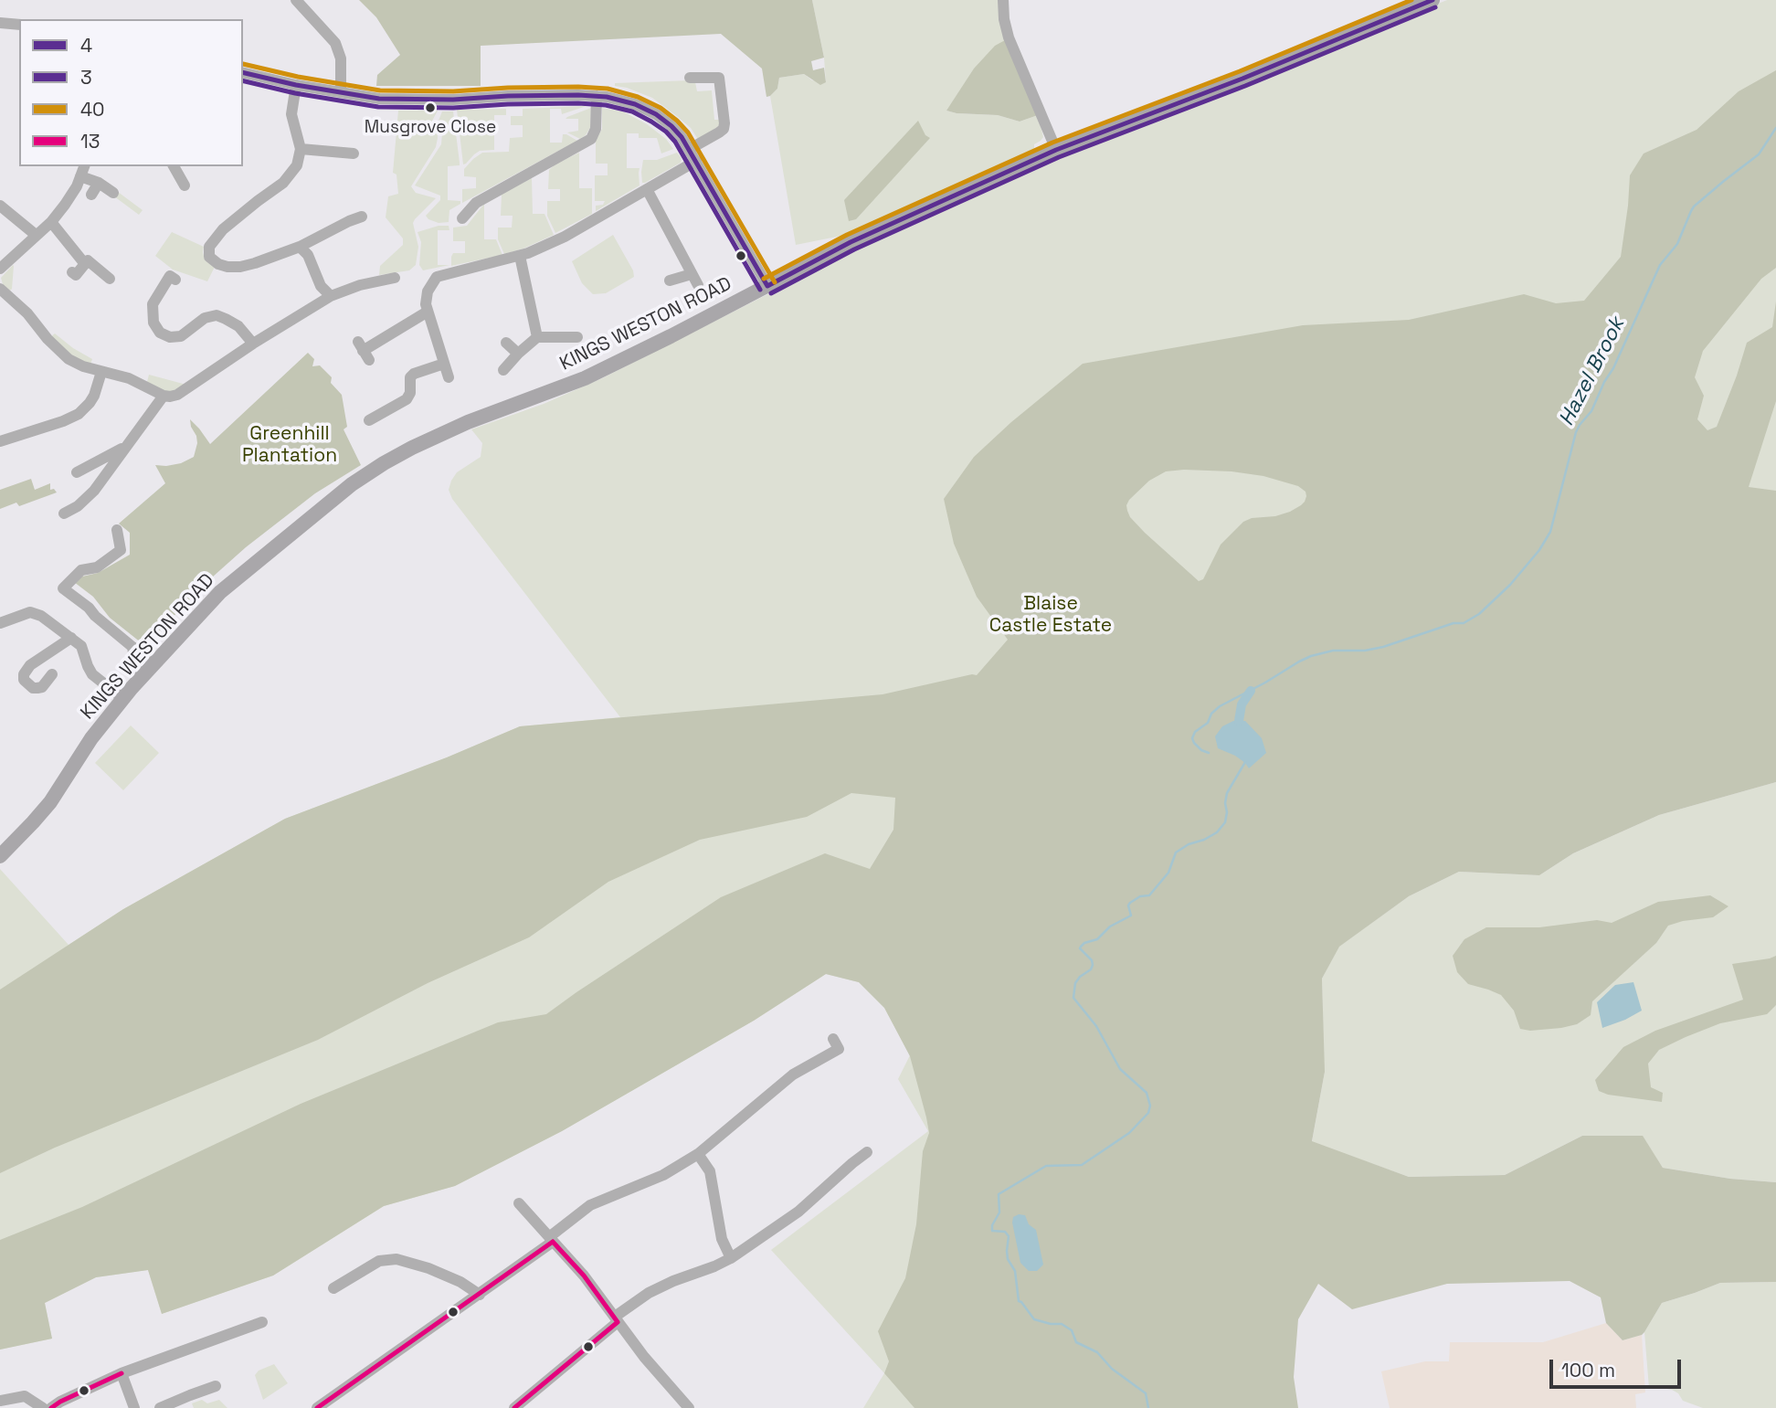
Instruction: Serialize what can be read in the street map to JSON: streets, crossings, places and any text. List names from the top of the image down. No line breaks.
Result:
{"streets":{"main road":["KINGS WESTON ROAD"]},"water":["Hazel Brook"],"parks":["Greenhill Plantation","Blaise Castle Estate"],"places":["Musgrove Close"],"lines":["transit line 4","transit line 40","transit line 3","transit line 13"],"legend":["4","3","40","13"],"scale_bar":"100 m"}
